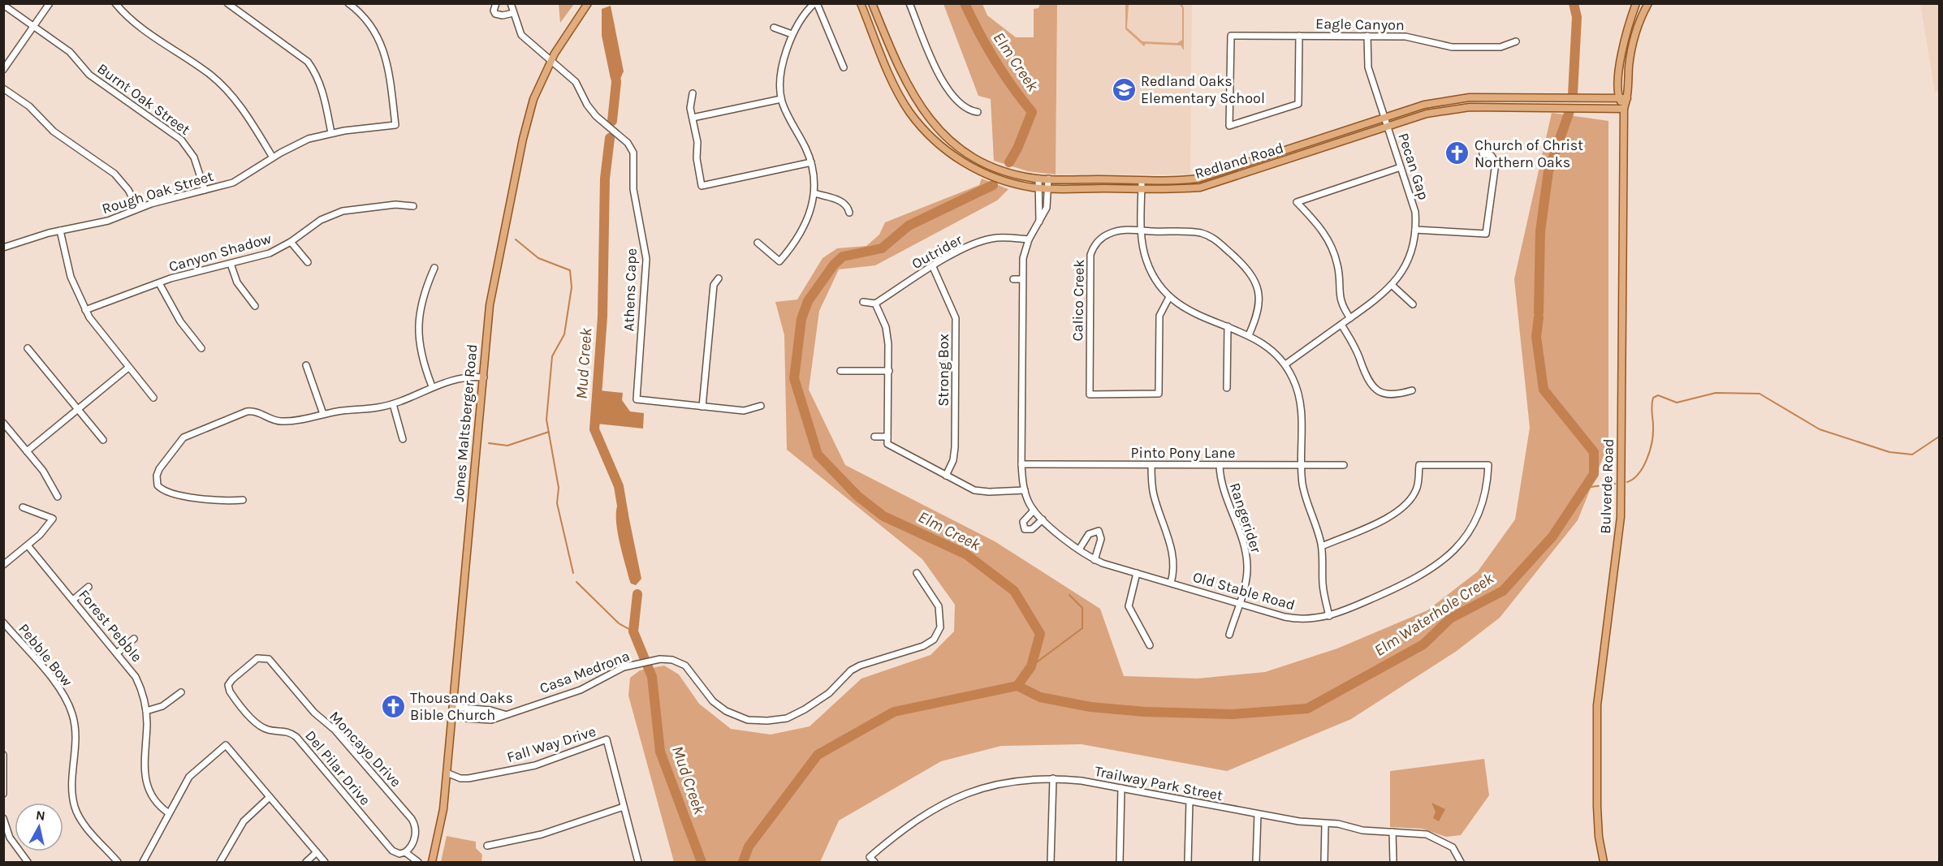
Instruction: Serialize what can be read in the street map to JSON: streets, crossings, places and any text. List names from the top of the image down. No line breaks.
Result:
{"streets":{"main road":["Redland Road","Jones Maltsberger Road","Bulverde Road"],"street":["Eagle Canyon","Burnt Oak Street","Pecan Gap","Rough Oak Street","Outrider","Canyon Shadow","Athens Cape","Calico Creek","Strong Box","Pinto Pony Lane","Rangerider","Old Stable Road","Forest Pebble","Pebble Bow","Casa Medrona","Fall Way Drive","Moncayo Drive","Del Pilar Drive","Trailway Park Street"]},"crossings":[["Eagle Canyon","Pecan Gap"],["Burnt Oak Street","Rough Oak Street"],["Redland Road","Pecan Gap"],["Redland Road","Bulverde Road"],["Redland Road","Old Stable Road"],["Outrider","Strong Box"],["Outrider","Old Stable Road"],["Athens Cape","Jones Maltsberger Road"],["Jones Maltsberger Road","Casa Medrona"],["Jones Maltsberger Road","Fall Way Drive"],["Pinto Pony Lane","Rangerider"],["Pinto Pony Lane","Old Stable Road"],["Rangerider","Old Stable Road"],["Moncayo Drive","Del Pilar Drive"]],"water":["Elm Creek","Mud Creek","Elm Waterhole Creek"],"places":{"school or university":["Redland Oaks Elementary School"],"church":["Church of Christ Northern Oaks","Thousand Oaks Bible Church"]},"north":"top"}
